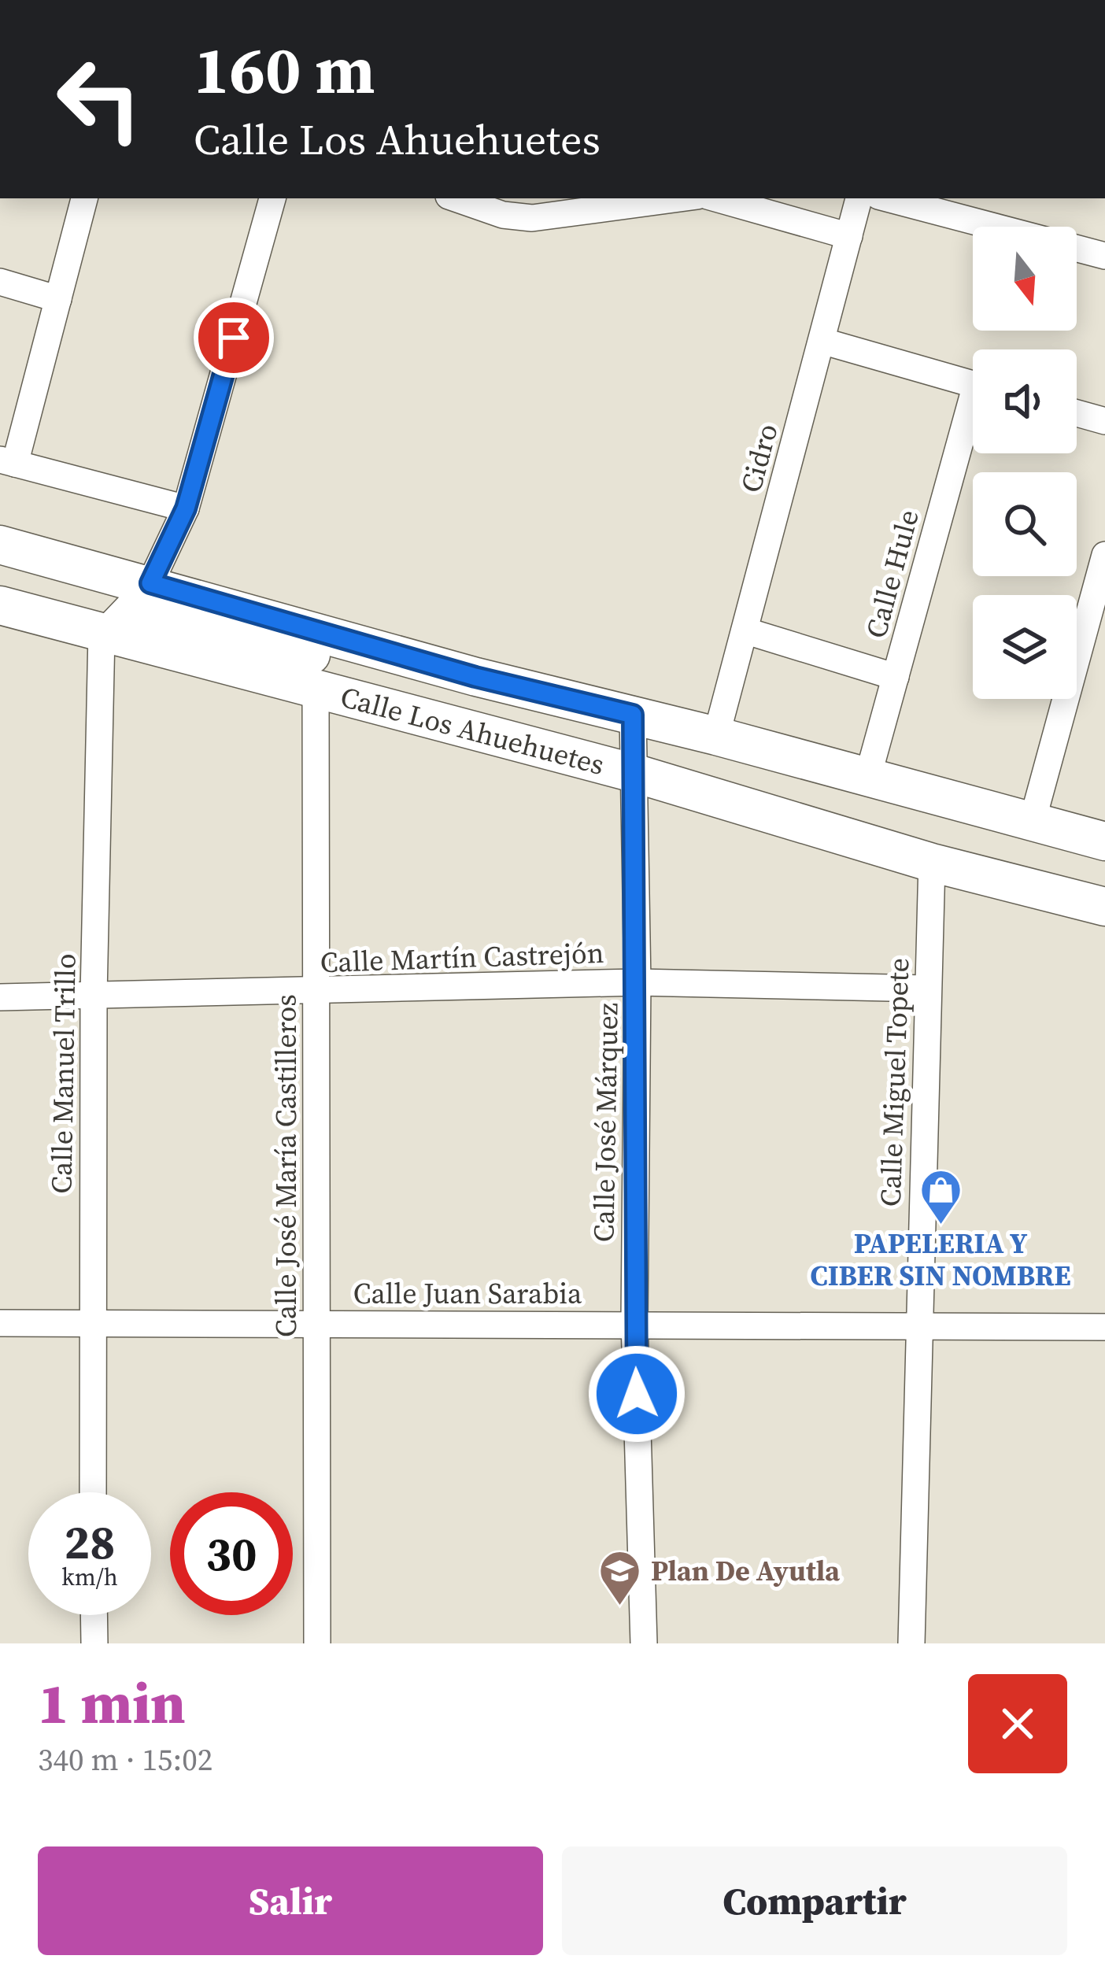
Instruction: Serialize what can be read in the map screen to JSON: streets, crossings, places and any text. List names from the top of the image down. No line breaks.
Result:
{"streets":{"street":["Cidro","Calle Hule","Calle Los Ahuehuetes","Calle Martín Castrejón","Calle Manuel Trillo","Calle Miguel Topete","Calle José Márquez","Calle José María Castilleros","Calle Juan Sarabia"]},"crossings":[["Cidro","Calle Los Ahuehuetes"],["Calle Hule","Calle Los Ahuehuetes"],["Calle Los Ahuehuetes","Calle Manuel Trillo"],["Calle Los Ahuehuetes","Calle Miguel Topete"],["Calle Los Ahuehuetes","Calle José Márquez"],["Calle Los Ahuehuetes","Calle José María Castilleros"],["Calle Martín Castrejón","Calle Manuel Trillo"],["Calle Martín Castrejón","Calle Miguel Topete"],["Calle Martín Castrejón","Calle José Márquez"],["Calle Martín Castrejón","Calle José María Castilleros"],["Calle Manuel Trillo","Calle Juan Sarabia"],["Calle Miguel Topete","Calle Juan Sarabia"],["Calle José Márquez","Calle Juan Sarabia"],["Calle José María Castilleros","Calle Juan Sarabia"]],"places":{"shop":["PAPELERIA Y CIBER SIN NOMBRE"],"school or university":["Plan De Ayutla"]},"north":"bottom","page":{"turn":["160 m","Calle Los Ahuehuetes"],"speed":"28 km/h","limit":"30","heading":["1 min","340 m · 15:02"],"buttons":["Salir","Compartir"]}}
